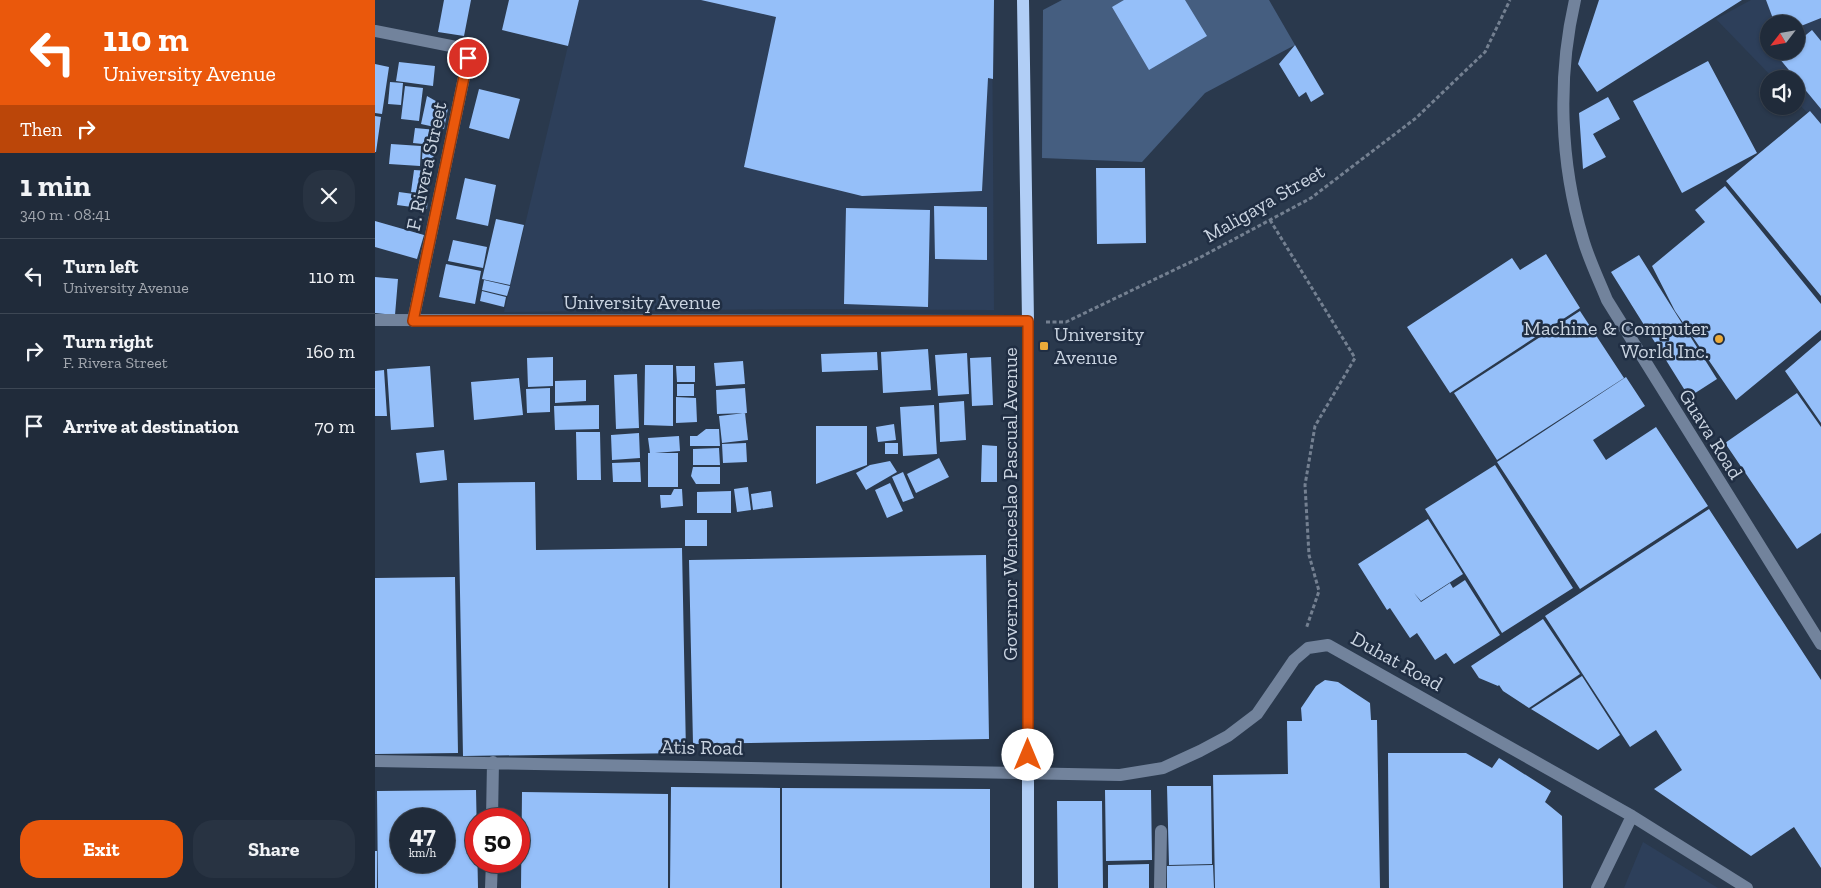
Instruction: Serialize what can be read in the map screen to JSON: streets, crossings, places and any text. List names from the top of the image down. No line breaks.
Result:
{"streets":{"main road":["Governor Wenceslao Pascual Avenue"],"street":["F. Rivera Street","University Avenue","Guava Road","Duhat Road","Atis Road"],"path":["Maligaya Street"]},"crossings":[["F. Rivera Street","University Avenue"],["Maligaya Street","University Avenue"],["Maligaya Street","Governor Wenceslao Pascual Avenue"],["University Avenue","Governor Wenceslao Pascual Avenue"],["Governor Wenceslao Pascual Avenue","Duhat Road"],["Governor Wenceslao Pascual Avenue","Atis Road"],["Duhat Road","Atis Road"]],"places":{"other":["Machine & Computer World Inc."],"transit":["University Avenue"]},"north":"bottom left","page":{"turn":["110 m","University Avenue"],"then":"Then","heading":["1 min","340 m · 08:41"],"list":[{"name":"Turn left","note":"University Avenue","value":"110 m"},{"name":"Turn right","note":"F. Rivera Street","value":"160 m"},{"name":"Arrive at destination","value":"70 m"}],"speed":"47 km/h","limit":"50","buttons":["Exit","Share"]}}
